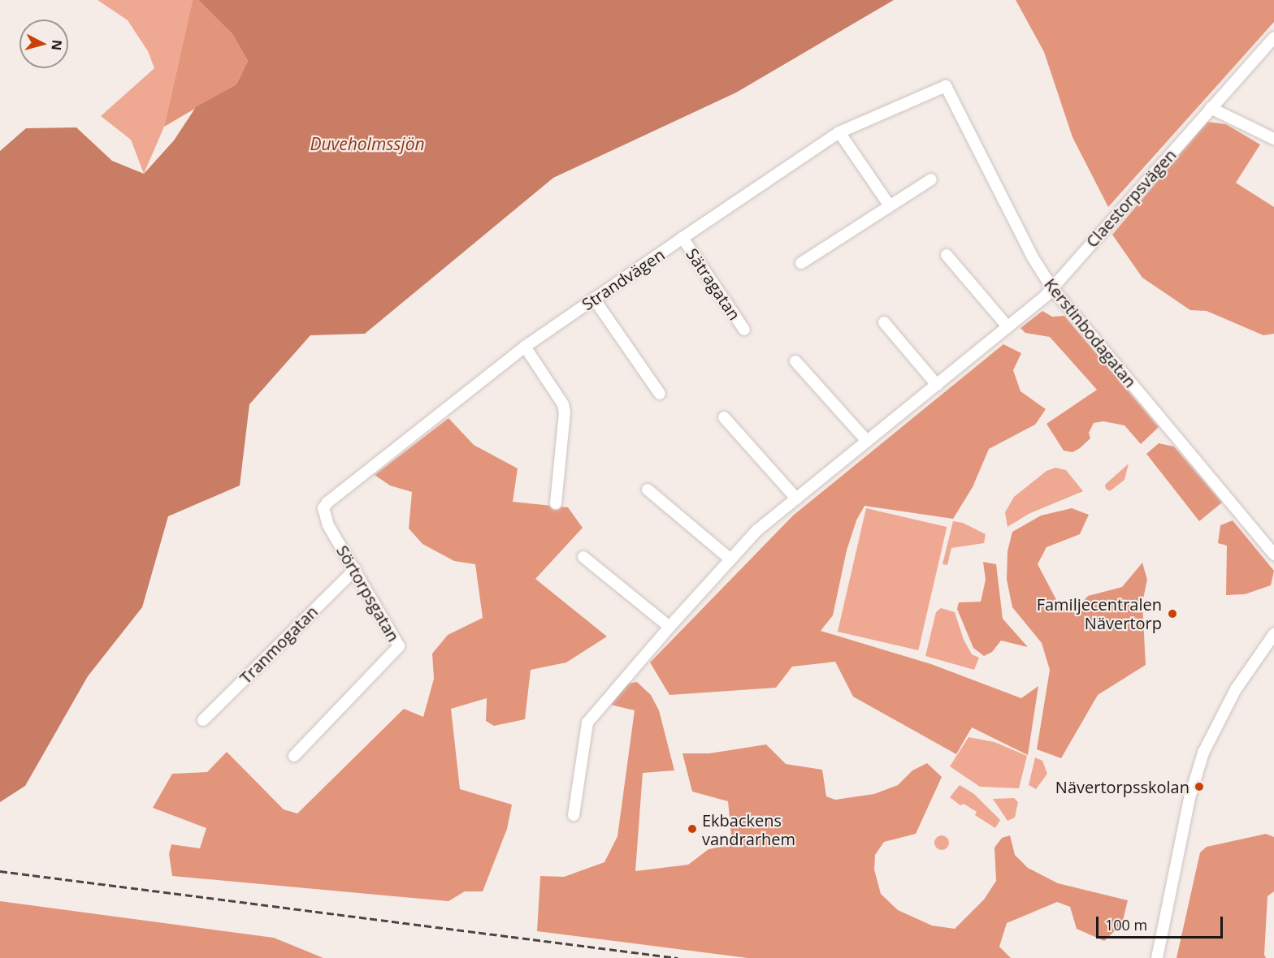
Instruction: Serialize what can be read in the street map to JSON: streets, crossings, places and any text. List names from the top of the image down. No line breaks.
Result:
{"streets":{"street":["Claestorpsvägen","Strandvägen","Sätragatan","Kerstinbodagatan","Sörtorpsgatan","Tranmogatan"]},"crossings":[["Claestorpsvägen","Kerstinbodagatan"],["Strandvägen","Sätragatan"],["Strandvägen","Kerstinbodagatan"],["Strandvägen","Sörtorpsgatan"],["Sörtorpsgatan","Tranmogatan"]],"water":["Duveholmssjön"],"places":["Familjecentralen Nävertorp","Nävertorpsskolan","Ekbackens vandrarhem"],"scale_bar":"100 m","north":"right"}
